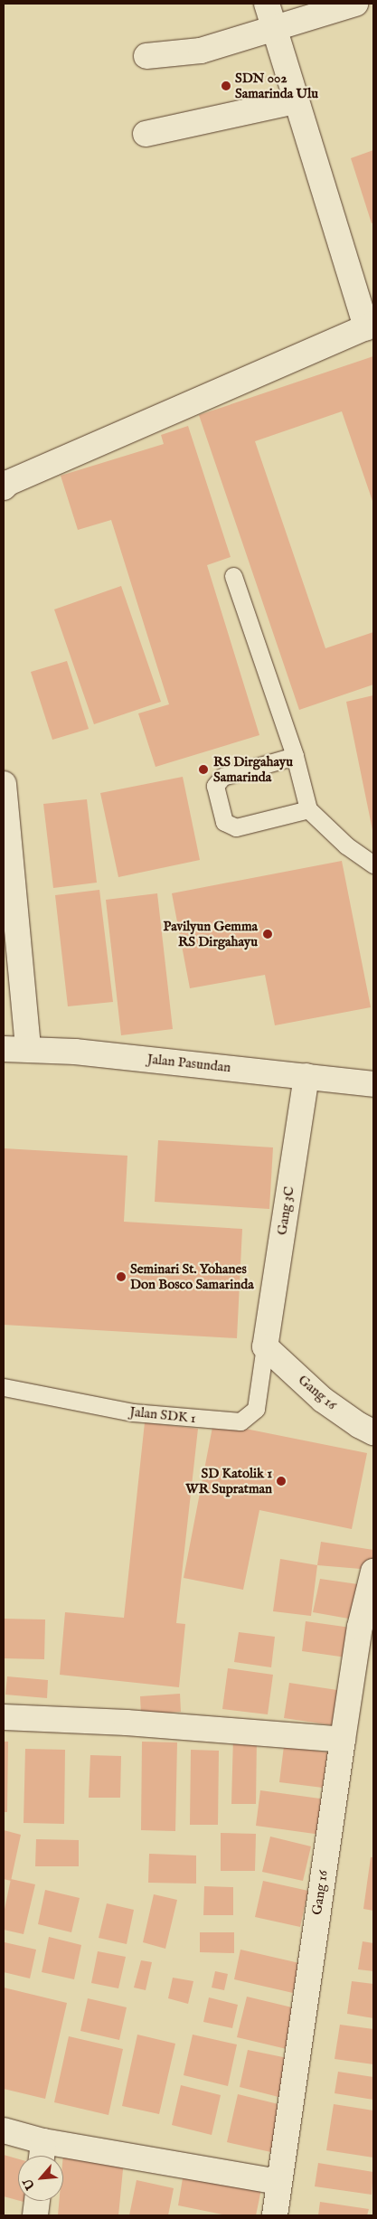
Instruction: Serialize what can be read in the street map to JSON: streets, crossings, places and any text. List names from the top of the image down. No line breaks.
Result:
{"streets":{"street":["Jalan Pasundan","Gang 3C","Gang 16"],"lane":["Jalan SDK 1"]},"crossings":[["Jalan Pasundan","Gang 3C"],["Gang 3C","Gang 16"],["Gang 3C","Jalan SDK 1"],["Gang 16","Jalan SDK 1"]],"places":["SDN 002 Samarinda Ulu","RS Dirgahayu Samarinda","Pavilyun Gemma RS Dirgahayu","Seminari St. Yohanes Don Bosco Samarinda","SD Katolik 1 WR Supratman"],"north":"bottom left"}
